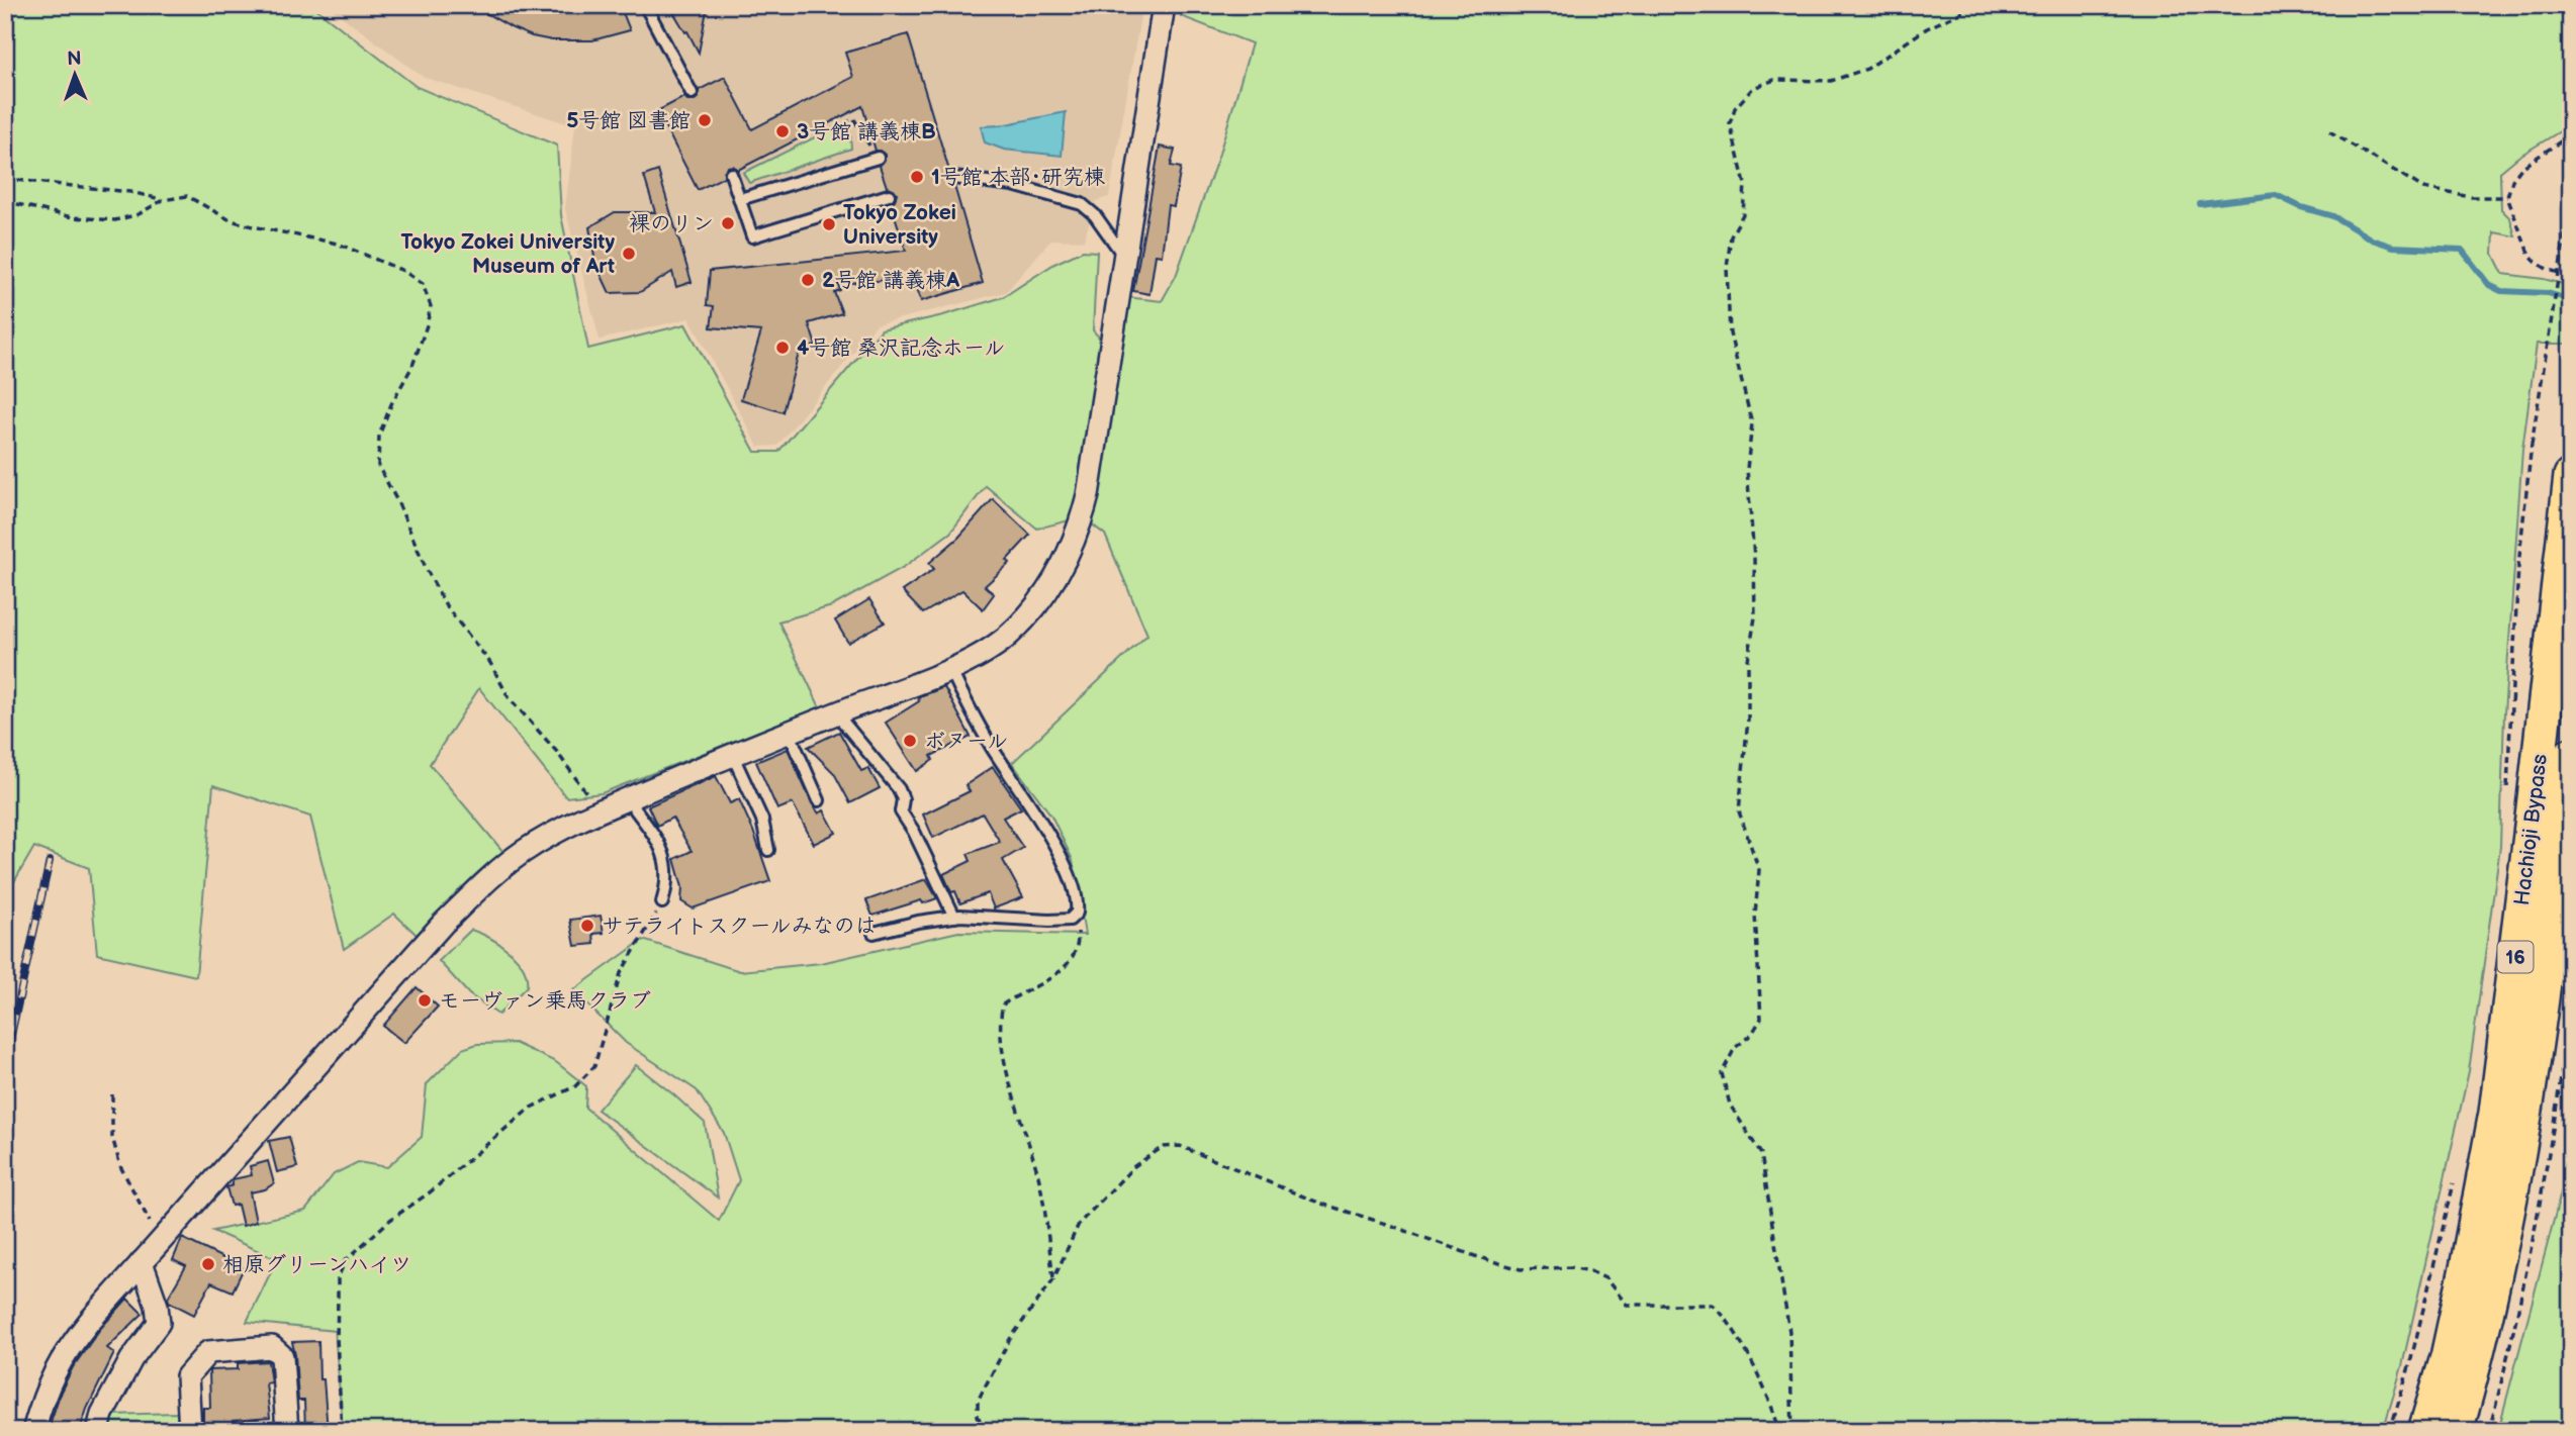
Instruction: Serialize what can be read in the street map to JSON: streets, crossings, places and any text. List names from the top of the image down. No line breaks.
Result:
{"streets":{"highway":["Hachioji Bypass","16"]},"crossings":[["Hachioji Bypass","16"]],"places":["5号館 図書館","3号館 講義棟B","1号館 本部･研究棟","裸のリン","Tokyo Zokei University","Tokyo Zokei University Museum of Art","2号館 講義棟A","4号館 桑沢記念ホール","ボヌール","サテライトスクールみなのは","モーヴァン乗馬クラブ","相原グリーンハイツ"],"north":"top"}
